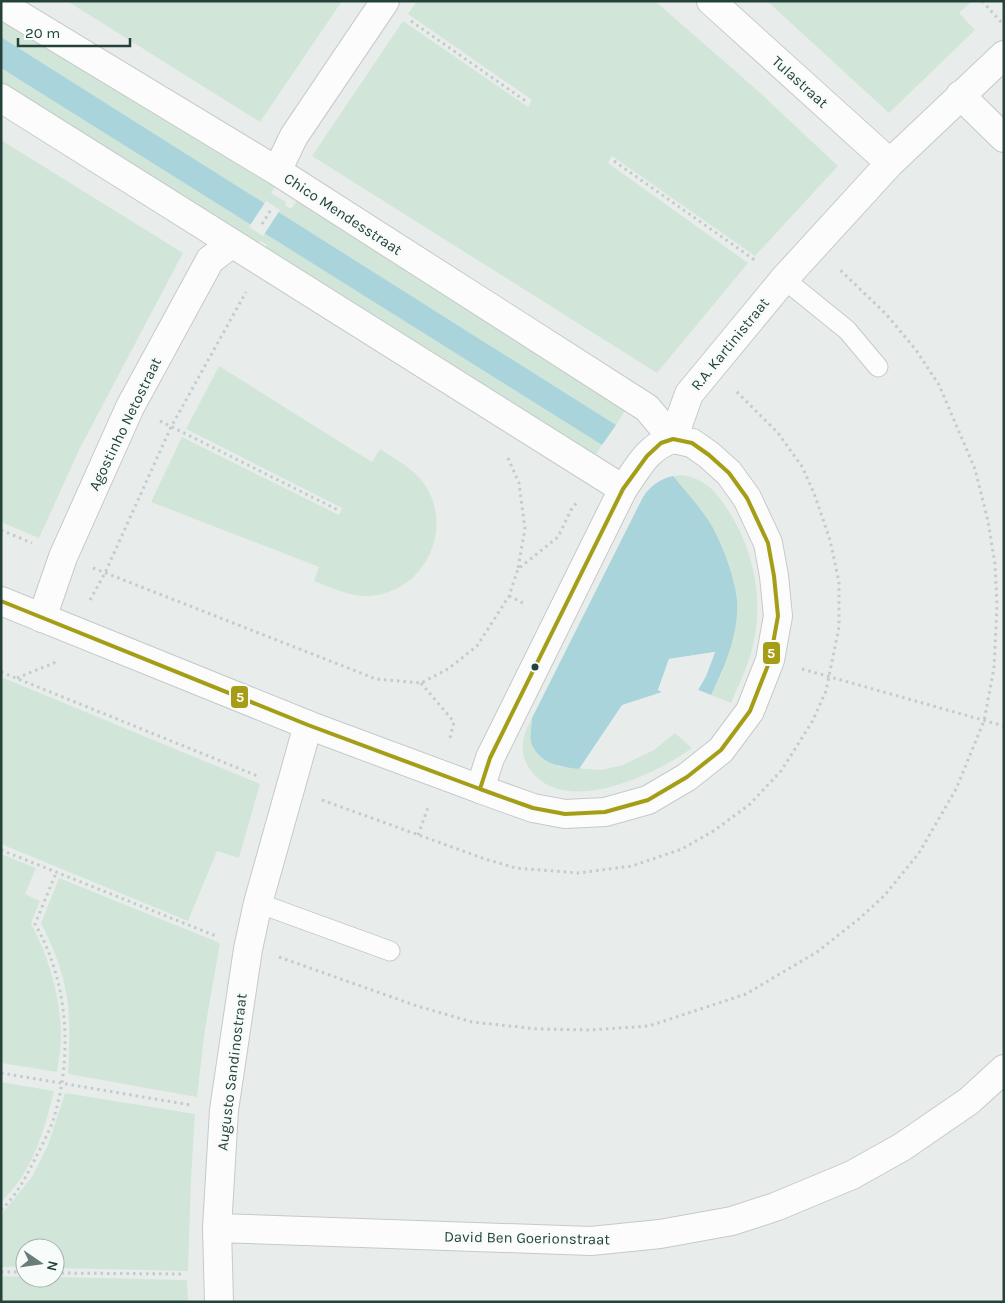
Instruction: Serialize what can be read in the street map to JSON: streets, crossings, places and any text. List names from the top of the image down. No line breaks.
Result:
{"streets":{"street":["Tulastraat","Chico Mendesstraat","R.A. Kartinistraat","Agostinho Netostraat","Augusto Sandinostraat","David Ben Goerionstraat"]},"crossings":[["Tulastraat","R.A. Kartinistraat"],["Chico Mendesstraat","R.A. Kartinistraat"],["Augusto Sandinostraat","David Ben Goerionstraat"]],"lines":["transit line 5"],"scale_bar":"20 m","north":"right"}
